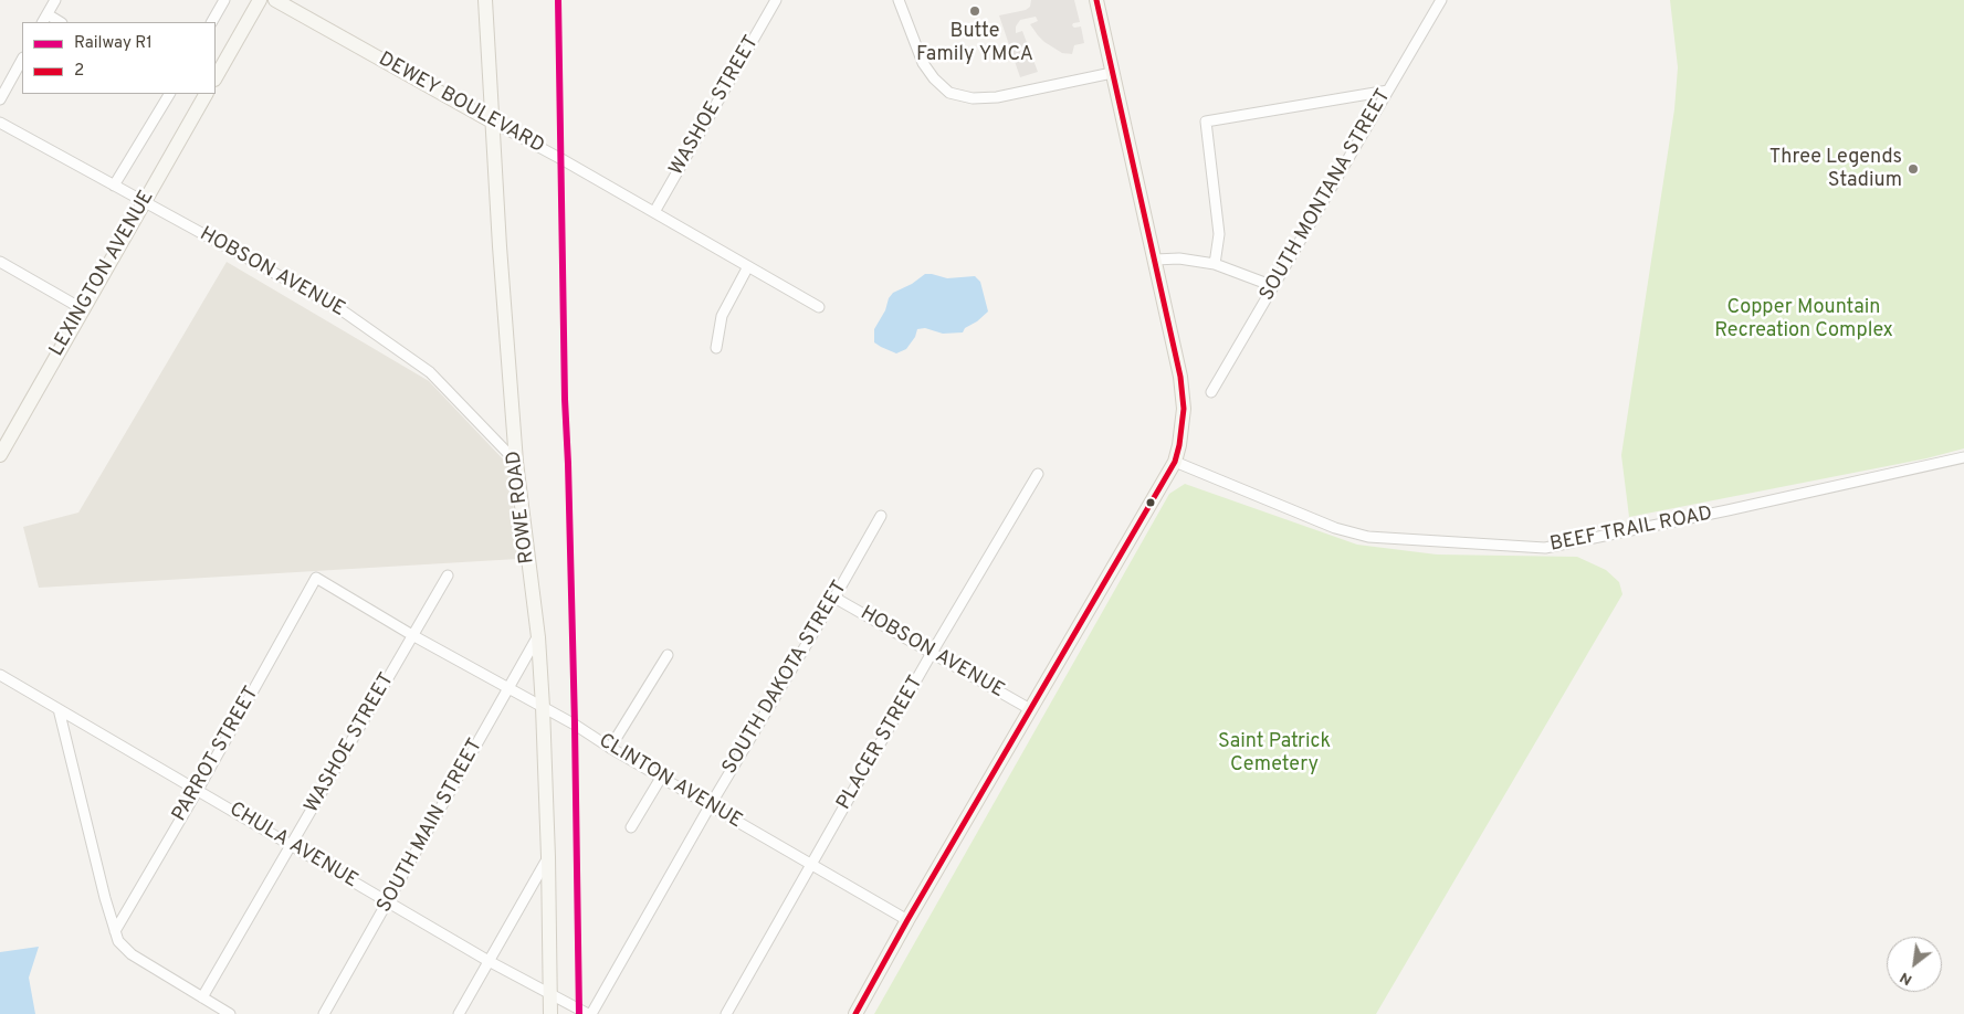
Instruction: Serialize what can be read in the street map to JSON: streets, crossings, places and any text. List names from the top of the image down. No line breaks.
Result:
{"streets":{"street":["DEWEY BOULEVARD","WASHOE STREET","SOUTH MONTANA STREET","HOBSON AVENUE","LEXINGTON AVENUE","ROWE ROAD","BEEF TRAIL ROAD","SOUTH DAKOTA STREET","PLACER STREET","PARROT STREET","CLINTON AVENUE","SOUTH MAIN STREET","CHULA AVENUE"]},"crossings":[["DEWEY BOULEVARD","WASHOE STREET"],["DEWEY BOULEVARD","ROWE ROAD"],["WASHOE STREET","CLINTON AVENUE"],["WASHOE STREET","CHULA AVENUE"],["HOBSON AVENUE","LEXINGTON AVENUE"],["HOBSON AVENUE","ROWE ROAD"],["HOBSON AVENUE","SOUTH DAKOTA STREET"],["HOBSON AVENUE","PLACER STREET"],["ROWE ROAD","CLINTON AVENUE"],["ROWE ROAD","SOUTH MAIN STREET"],["ROWE ROAD","CHULA AVENUE"],["SOUTH DAKOTA STREET","CLINTON AVENUE"],["SOUTH DAKOTA STREET","CHULA AVENUE"],["PLACER STREET","CLINTON AVENUE"],["PARROT STREET","CLINTON AVENUE"],["PARROT STREET","CHULA AVENUE"],["CLINTON AVENUE","SOUTH MAIN STREET"],["SOUTH MAIN STREET","CHULA AVENUE"]],"parks":["Copper Mountain Recreation Complex","Saint Patrick Cemetery"],"places":["Butte Family YMCA","Three Legends Stadium"],"lines":["rail line R1","transit line 2"],"legend":["Railway R1","2"],"north":"bottom left"}
